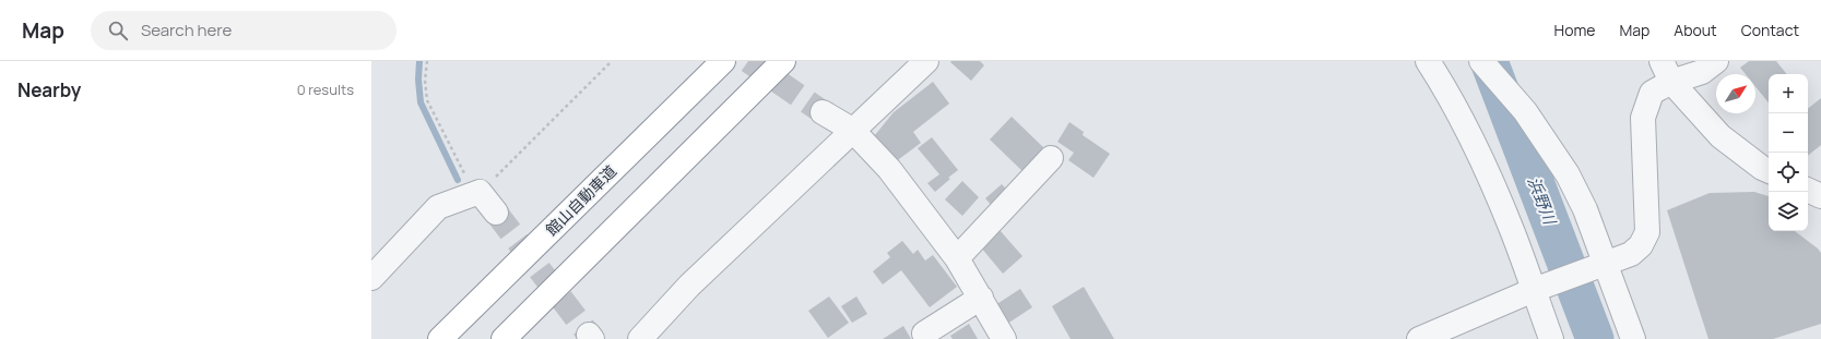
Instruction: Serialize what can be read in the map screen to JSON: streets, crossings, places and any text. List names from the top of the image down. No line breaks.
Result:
{"streets":{"highway":["館山自動車道"]},"water":["浜野川"],"north":"top right","page":{"header":"Map","search":"Search here","nav":["Home","Map","About","Contact"],"heading":["Nearby","0 results"],"map_buttons":["+","−"]}}
